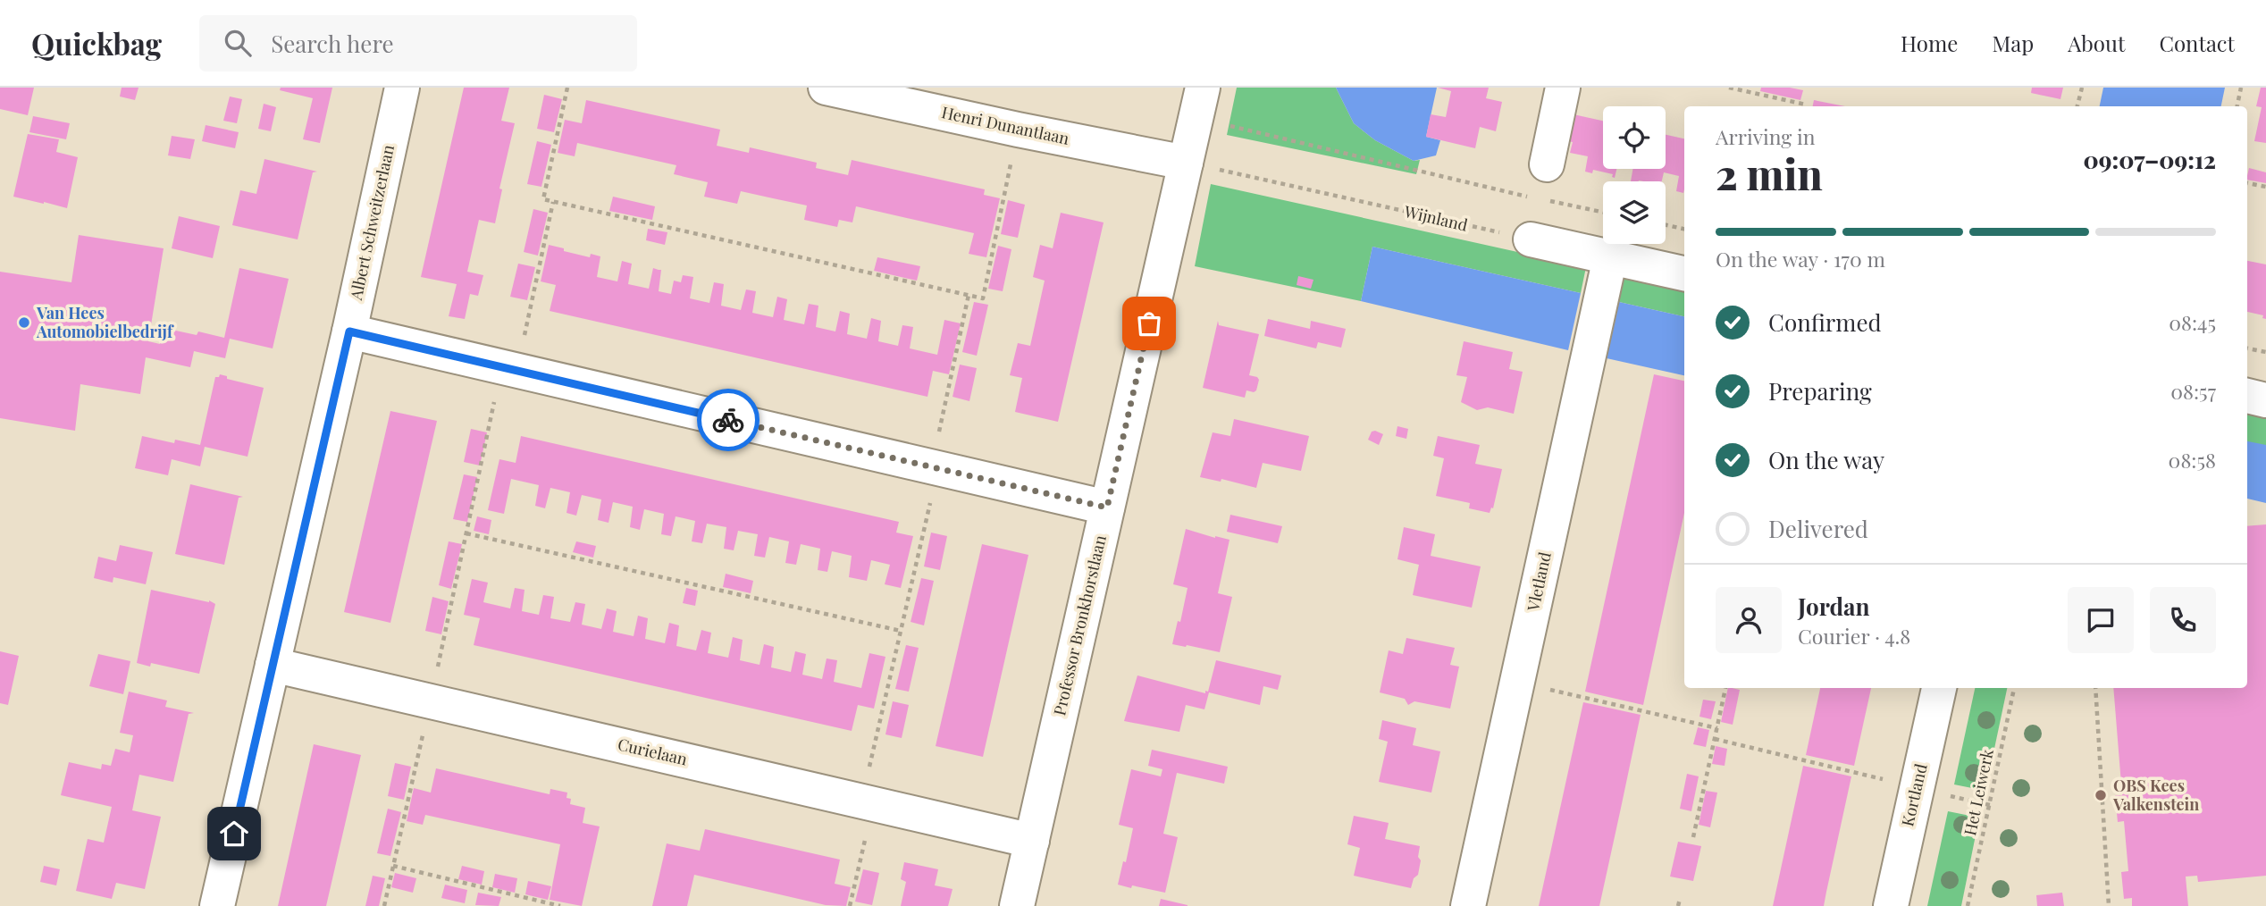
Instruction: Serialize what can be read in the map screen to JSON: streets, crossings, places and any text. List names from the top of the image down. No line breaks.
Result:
{"streets":{"street":["Henri Dunantlaan","Albert Schweitzerlaan","Vletland","Professor Bronkhorstlaan","Curielaan","Kortland"],"path":["Wijnland","Het Leiwerk"]},"crossings":[["Henri Dunantlaan","Wijnland"],["Henri Dunantlaan","Professor Bronkhorstlaan"],["Wijnland","Professor Bronkhorstlaan"],["Albert Schweitzerlaan","Curielaan"],["Professor Bronkhorstlaan","Curielaan"]],"places":["Van Hees Automobielbedrijf","OBS Kees Valkenstein"],"page":{"header":"Quickbag","search":"Search here","nav":["Home","Map","About","Contact"],"heading":["2 min","Arriving in","09:07–09:12"],"panel":["Jordan","Courier · 4.8"],"bar":"On the way · 170 m","list":[["Confirmed","08:45"],["Preparing","08:57"],["On the way","08:58"],"Delivered"]}}
